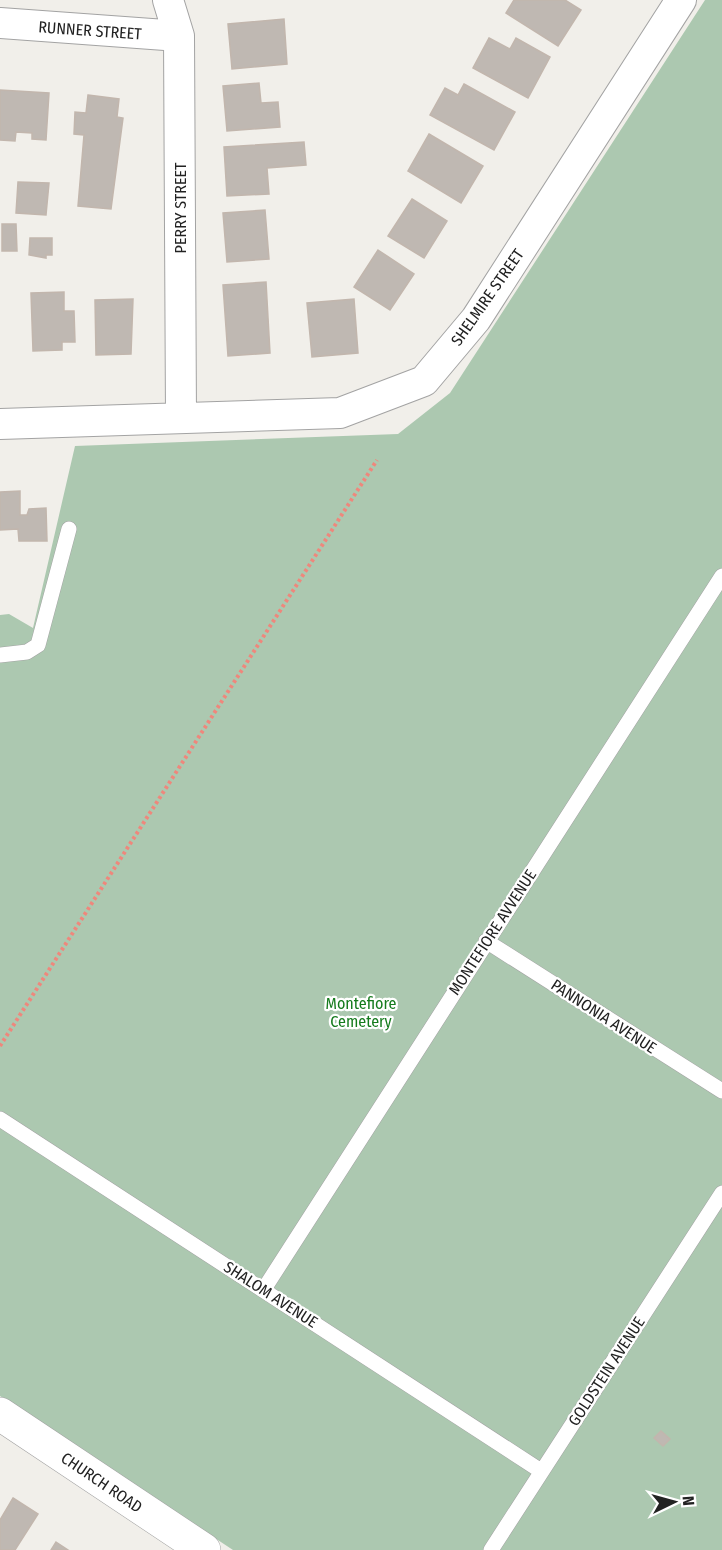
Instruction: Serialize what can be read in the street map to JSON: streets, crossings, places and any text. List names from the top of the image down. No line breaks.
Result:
{"streets":{"street":["RUNNER STREET","PERRY STREET","SHELMIRE STREET","CHURCH ROAD"],"lane":["MONTEFIORE AVVENUE","PANNONIA AVENUE","SHALOM AVENUE","GOLDSTEIN AVENUE"]},"crossings":[["RUNNER STREET","PERRY STREET"],["PERRY STREET","SHELMIRE STREET"],["MONTEFIORE AVVENUE","PANNONIA AVENUE"],["MONTEFIORE AVVENUE","SHALOM AVENUE"],["SHALOM AVENUE","GOLDSTEIN AVENUE"]],"parks":["Montefiore Cemetery"],"north":"right"}
